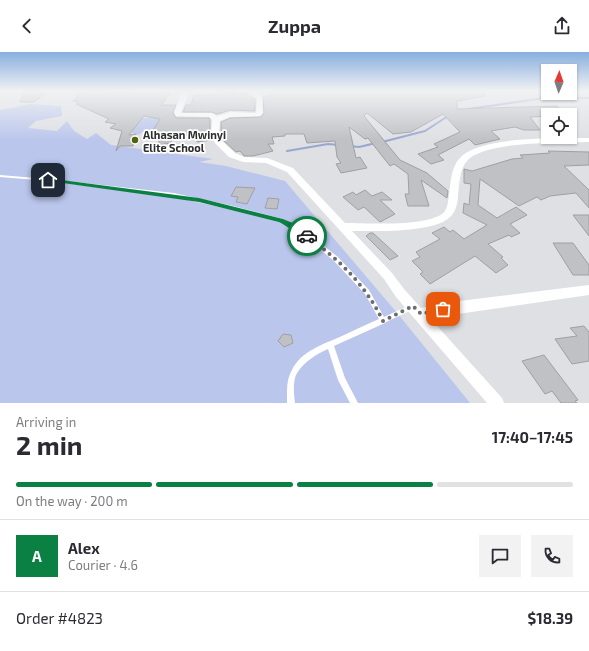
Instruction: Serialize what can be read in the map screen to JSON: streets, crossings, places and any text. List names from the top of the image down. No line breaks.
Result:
{"places":["Alhasan Mwinyi Elite School"],"north":"top","page":{"header":"Zuppa","heading":["2 min","Arriving in","17:40–17:45"],"panel":["Alex","Courier · 4.6","Order #4823","$18.39"],"bar":"On the way · 200 m","round":"A"}}
